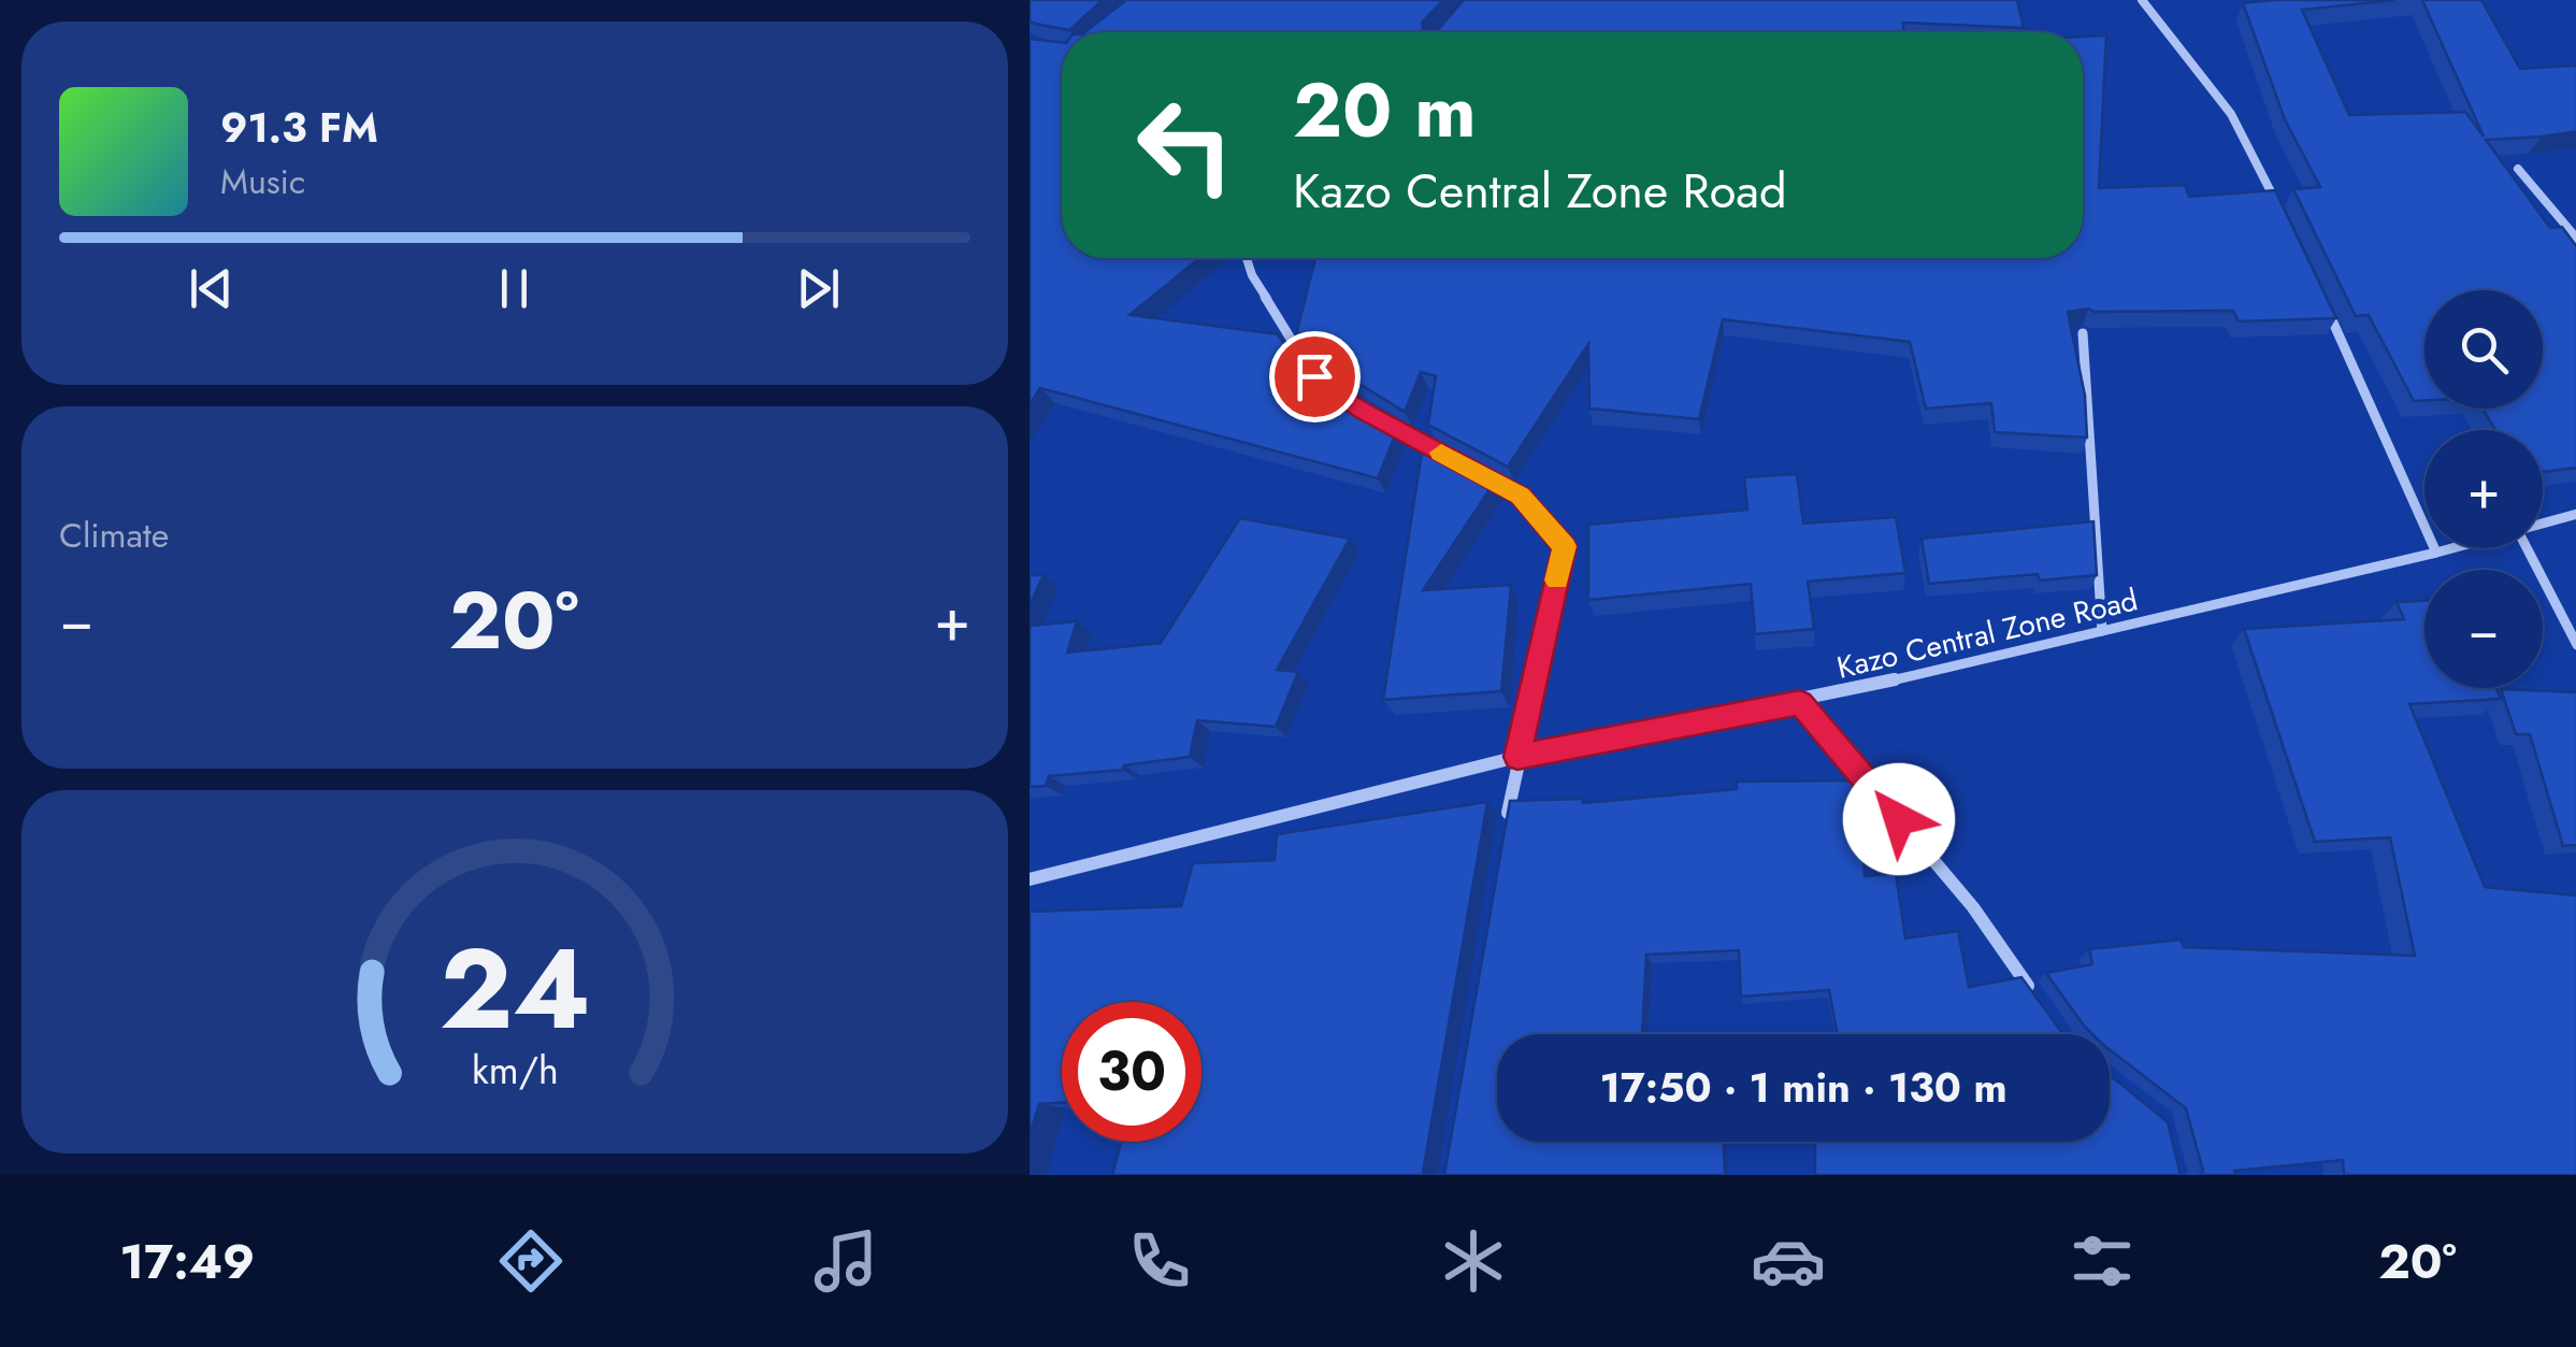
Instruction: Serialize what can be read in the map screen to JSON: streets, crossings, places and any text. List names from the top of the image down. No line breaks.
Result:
{"streets":{"street":["Kazo Central Zone Road"]},"page":{"turn":["20 m","Kazo Central Zone Road"],"song":["91.3 FM","Music"],"map_buttons":["+","−"],"tile":"Climate","heat":["−","20°","+"],"limit":"30","trip":"17:50 · 1 min · 130 m","tabs":["17:49","20°"],"gauge":["24","km/h"]}}
